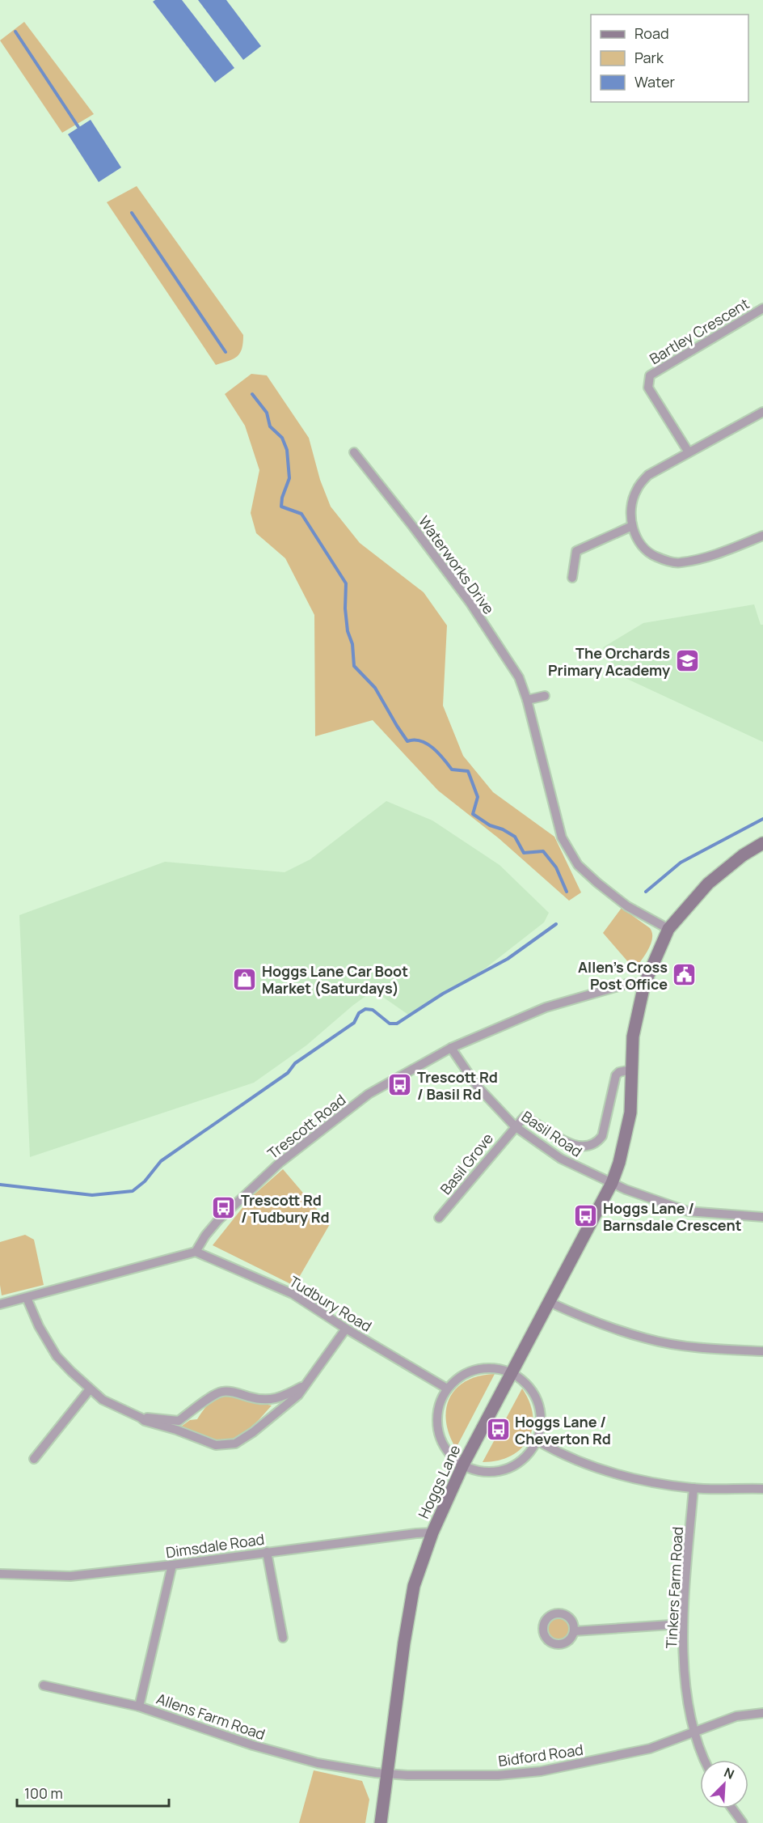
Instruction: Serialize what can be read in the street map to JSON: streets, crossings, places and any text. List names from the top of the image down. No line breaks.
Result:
{"streets":{"street":["Bartley Crescent","Waterworks Drive","Trescott Road","Basil Road","Basil Grove","Tudbury Road","Hoggs Lane","Dimsdale Road","Tinkers Farm Road","Allens Farm Road","Bidford Road"]},"crossings":[["Waterworks Drive","Hoggs Lane"],["Trescott Road","Basil Road"],["Trescott Road","Tudbury Road"],["Trescott Road","Hoggs Lane"],["Basil Road","Basil Grove"],["Basil Road","Hoggs Lane"],["Hoggs Lane","Dimsdale Road"],["Hoggs Lane","Allens Farm Road"],["Hoggs Lane","Bidford Road"],["Dimsdale Road","Allens Farm Road"],["Tinkers Farm Road","Bidford Road"],["Allens Farm Road","Bidford Road"]],"places":{"school or university":["The Orchards Primary Academy"],"public building":["Allen's Cross Post Office"],"shop":["Hoggs Lane Car Boot Market (Saturdays)"],"bus stop":["Trescott Rd / Basil Rd","Trescott Rd / Tudbury Rd","Hoggs Lane / Barnsdale Crescent","Hoggs Lane / Cheverton Rd"]},"legend":["Road","Park","Water"],"scale_bar":"100 m","north":"top right"}
